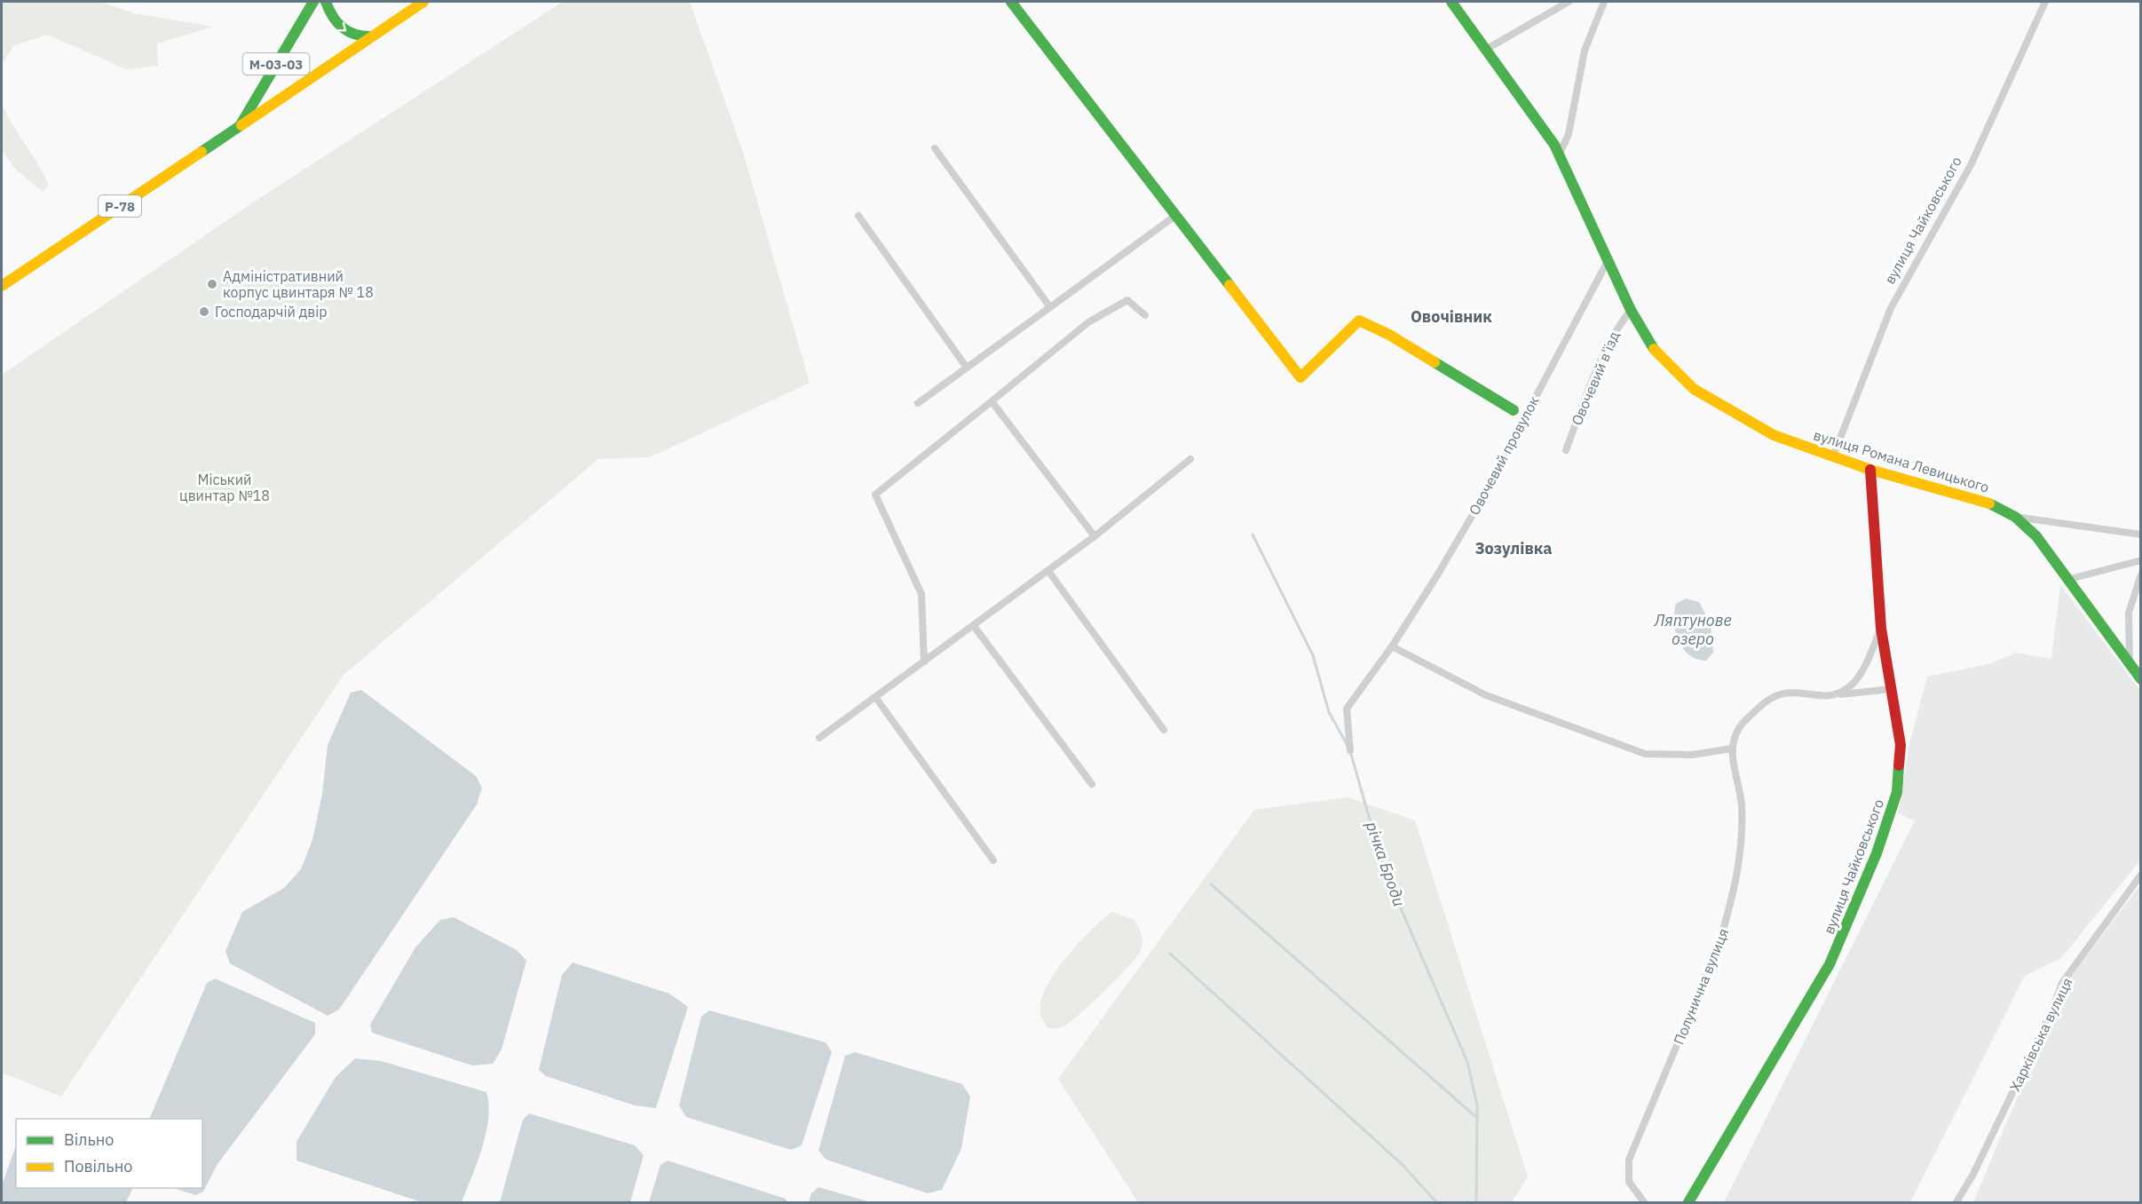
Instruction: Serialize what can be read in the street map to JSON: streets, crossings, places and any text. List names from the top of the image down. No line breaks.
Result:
{"streets":{"main road":["М-03-03","Р-78","вулиця Чайковського","вулиця Романа Левицького"],"street":["Овочевий в'їзд","Овочевий провулок","Полунична вулиця","Харківська вулиця"]},"crossings":[["М-03-03","Р-78"],["вулиця Чайковського","вулиця Романа Левицького"],["Овочевий в'їзд","вулиця Романа Левицького"],["Овочевий провулок","вулиця Романа Левицького"]],"districts":["Овочівник","Зозулівка"],"water":["Ляптунове озеро","річка Броди"],"parks":["Міський цвинтар №18"],"places":["Адміністративний корпус цвинтаря № 18","Господарчій двір"],"legend":["Вільно","Повільно"]}
